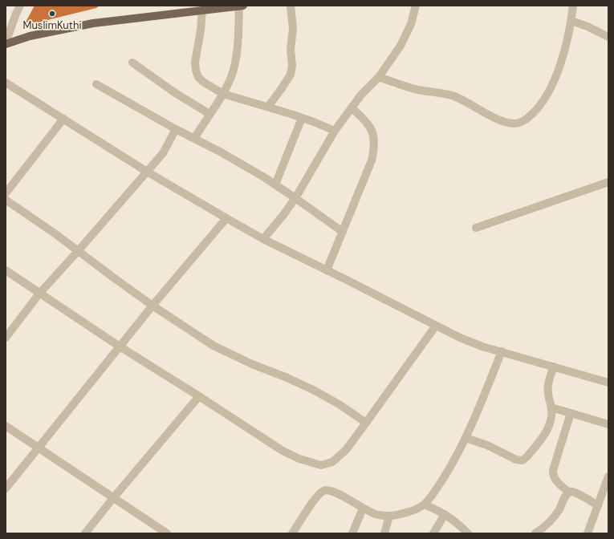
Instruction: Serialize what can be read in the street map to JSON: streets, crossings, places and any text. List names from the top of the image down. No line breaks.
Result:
{"places":["MuslimKuthi"]}
